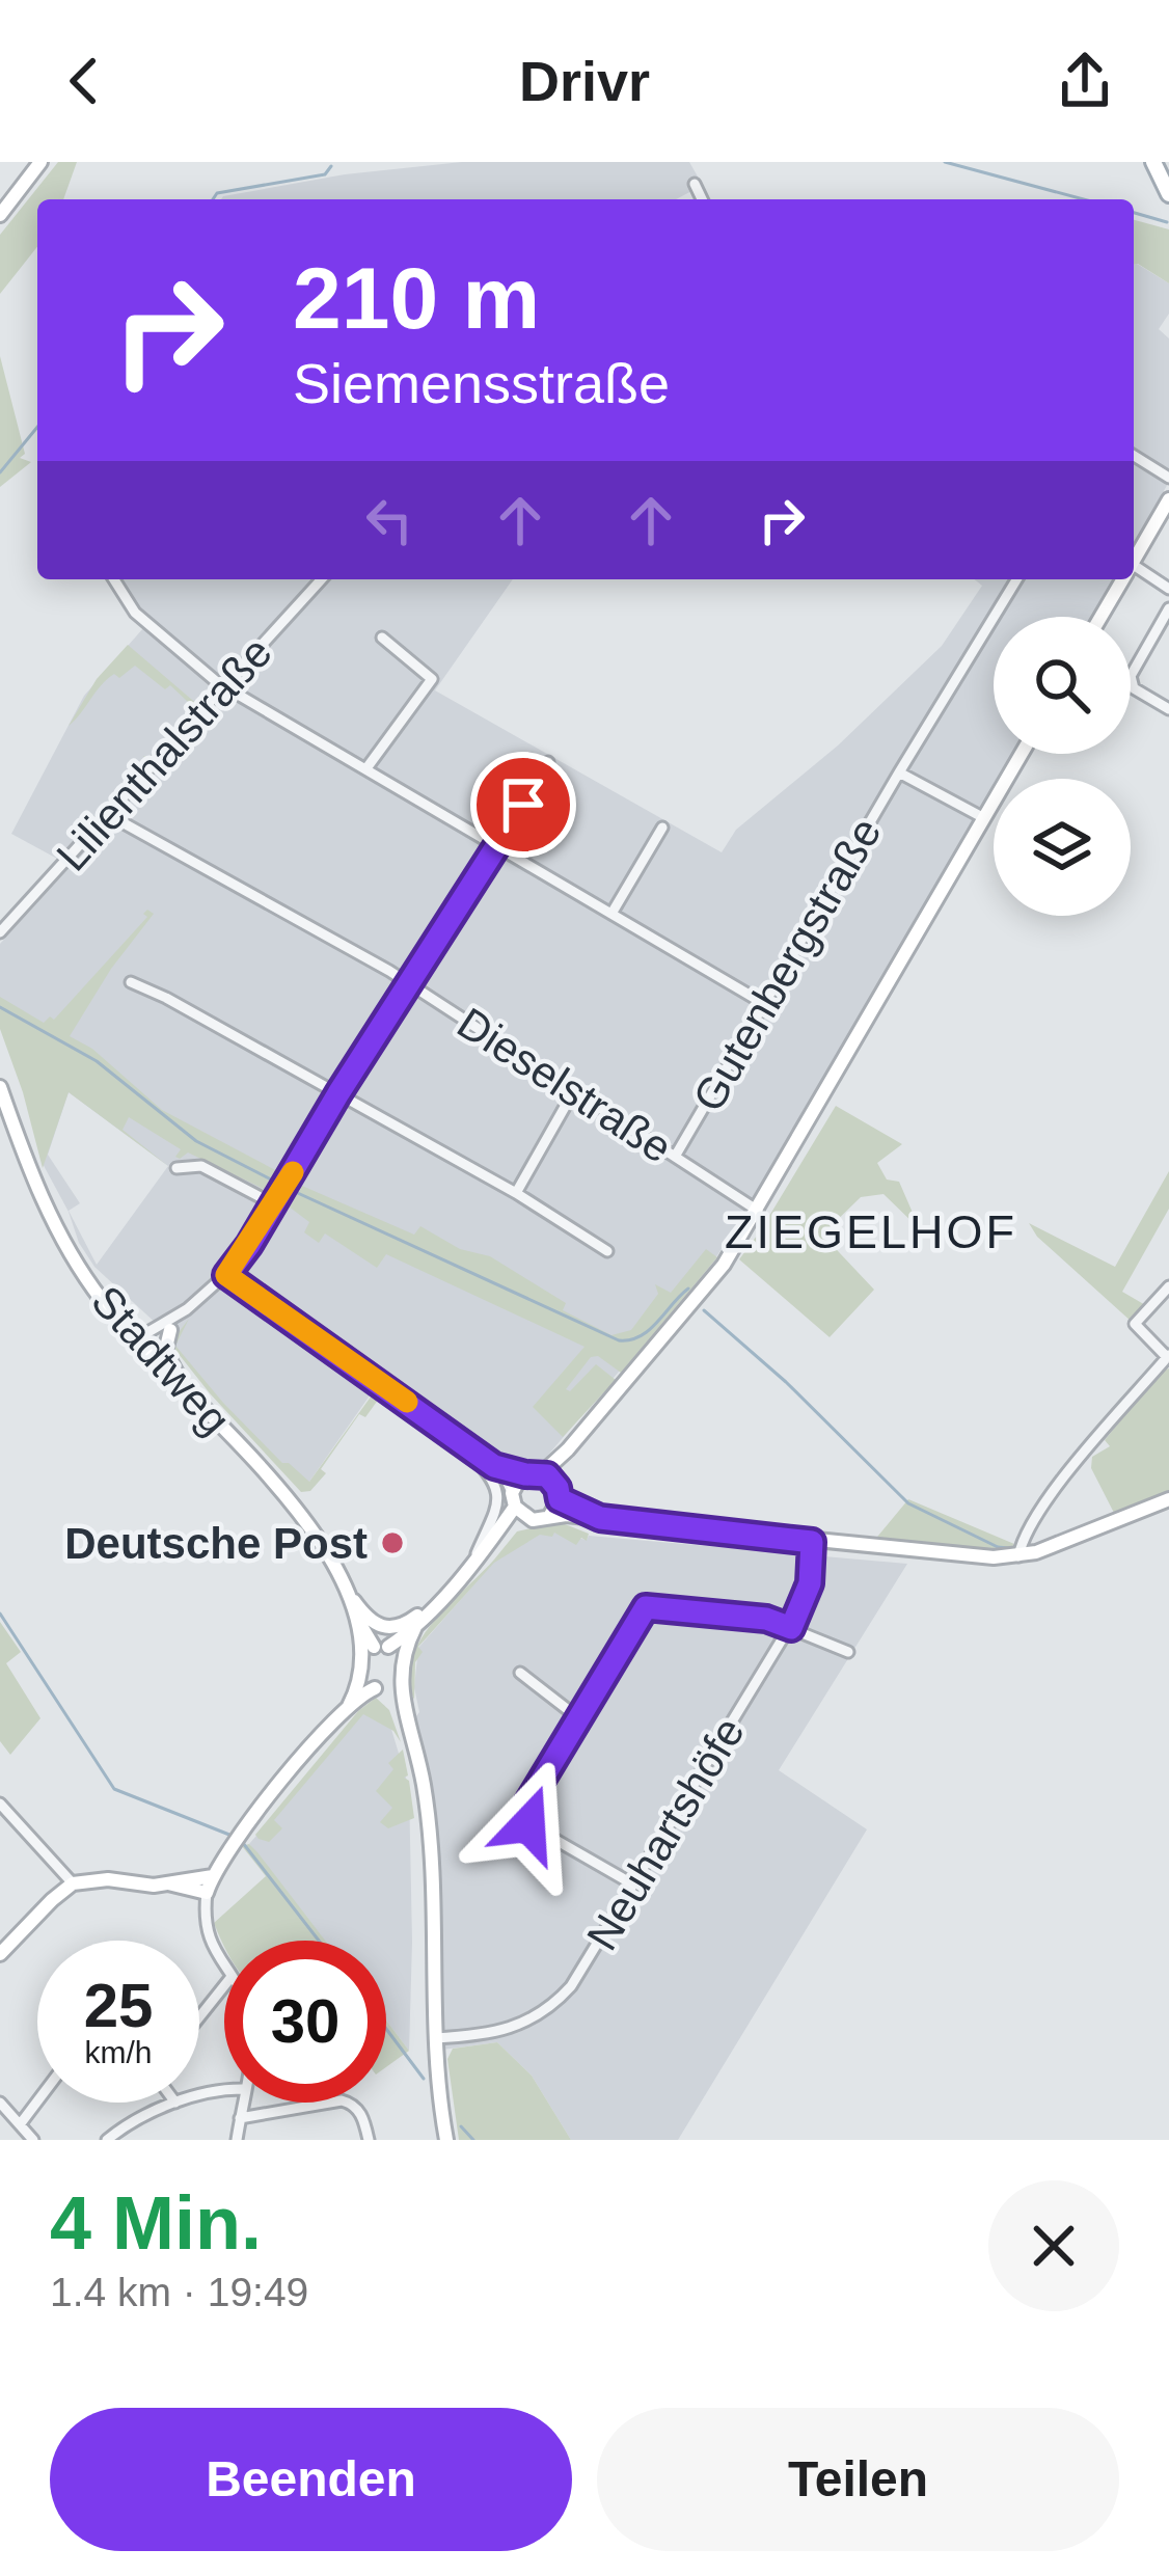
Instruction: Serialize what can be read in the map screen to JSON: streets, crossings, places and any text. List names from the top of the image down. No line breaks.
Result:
{"streets":{"street":["Lilienthalstraße","Gutenbergstraße","Dieselstraße","Stadtweg","Neuhartshöfe"]},"crossings":[["Lilienthalstraße","Dieselstraße"],["Gutenbergstraße","Dieselstraße"]],"districts":["ZIEGELHOF"],"places":["Deutsche Post"],"page":{"header":"Drivr","turn":["210 m","Siemensstraße"],"speed":"25 km/h","limit":"30","heading":["4 Min.","1.4 km · 19:49"],"buttons":["Beenden","Teilen"]}}
